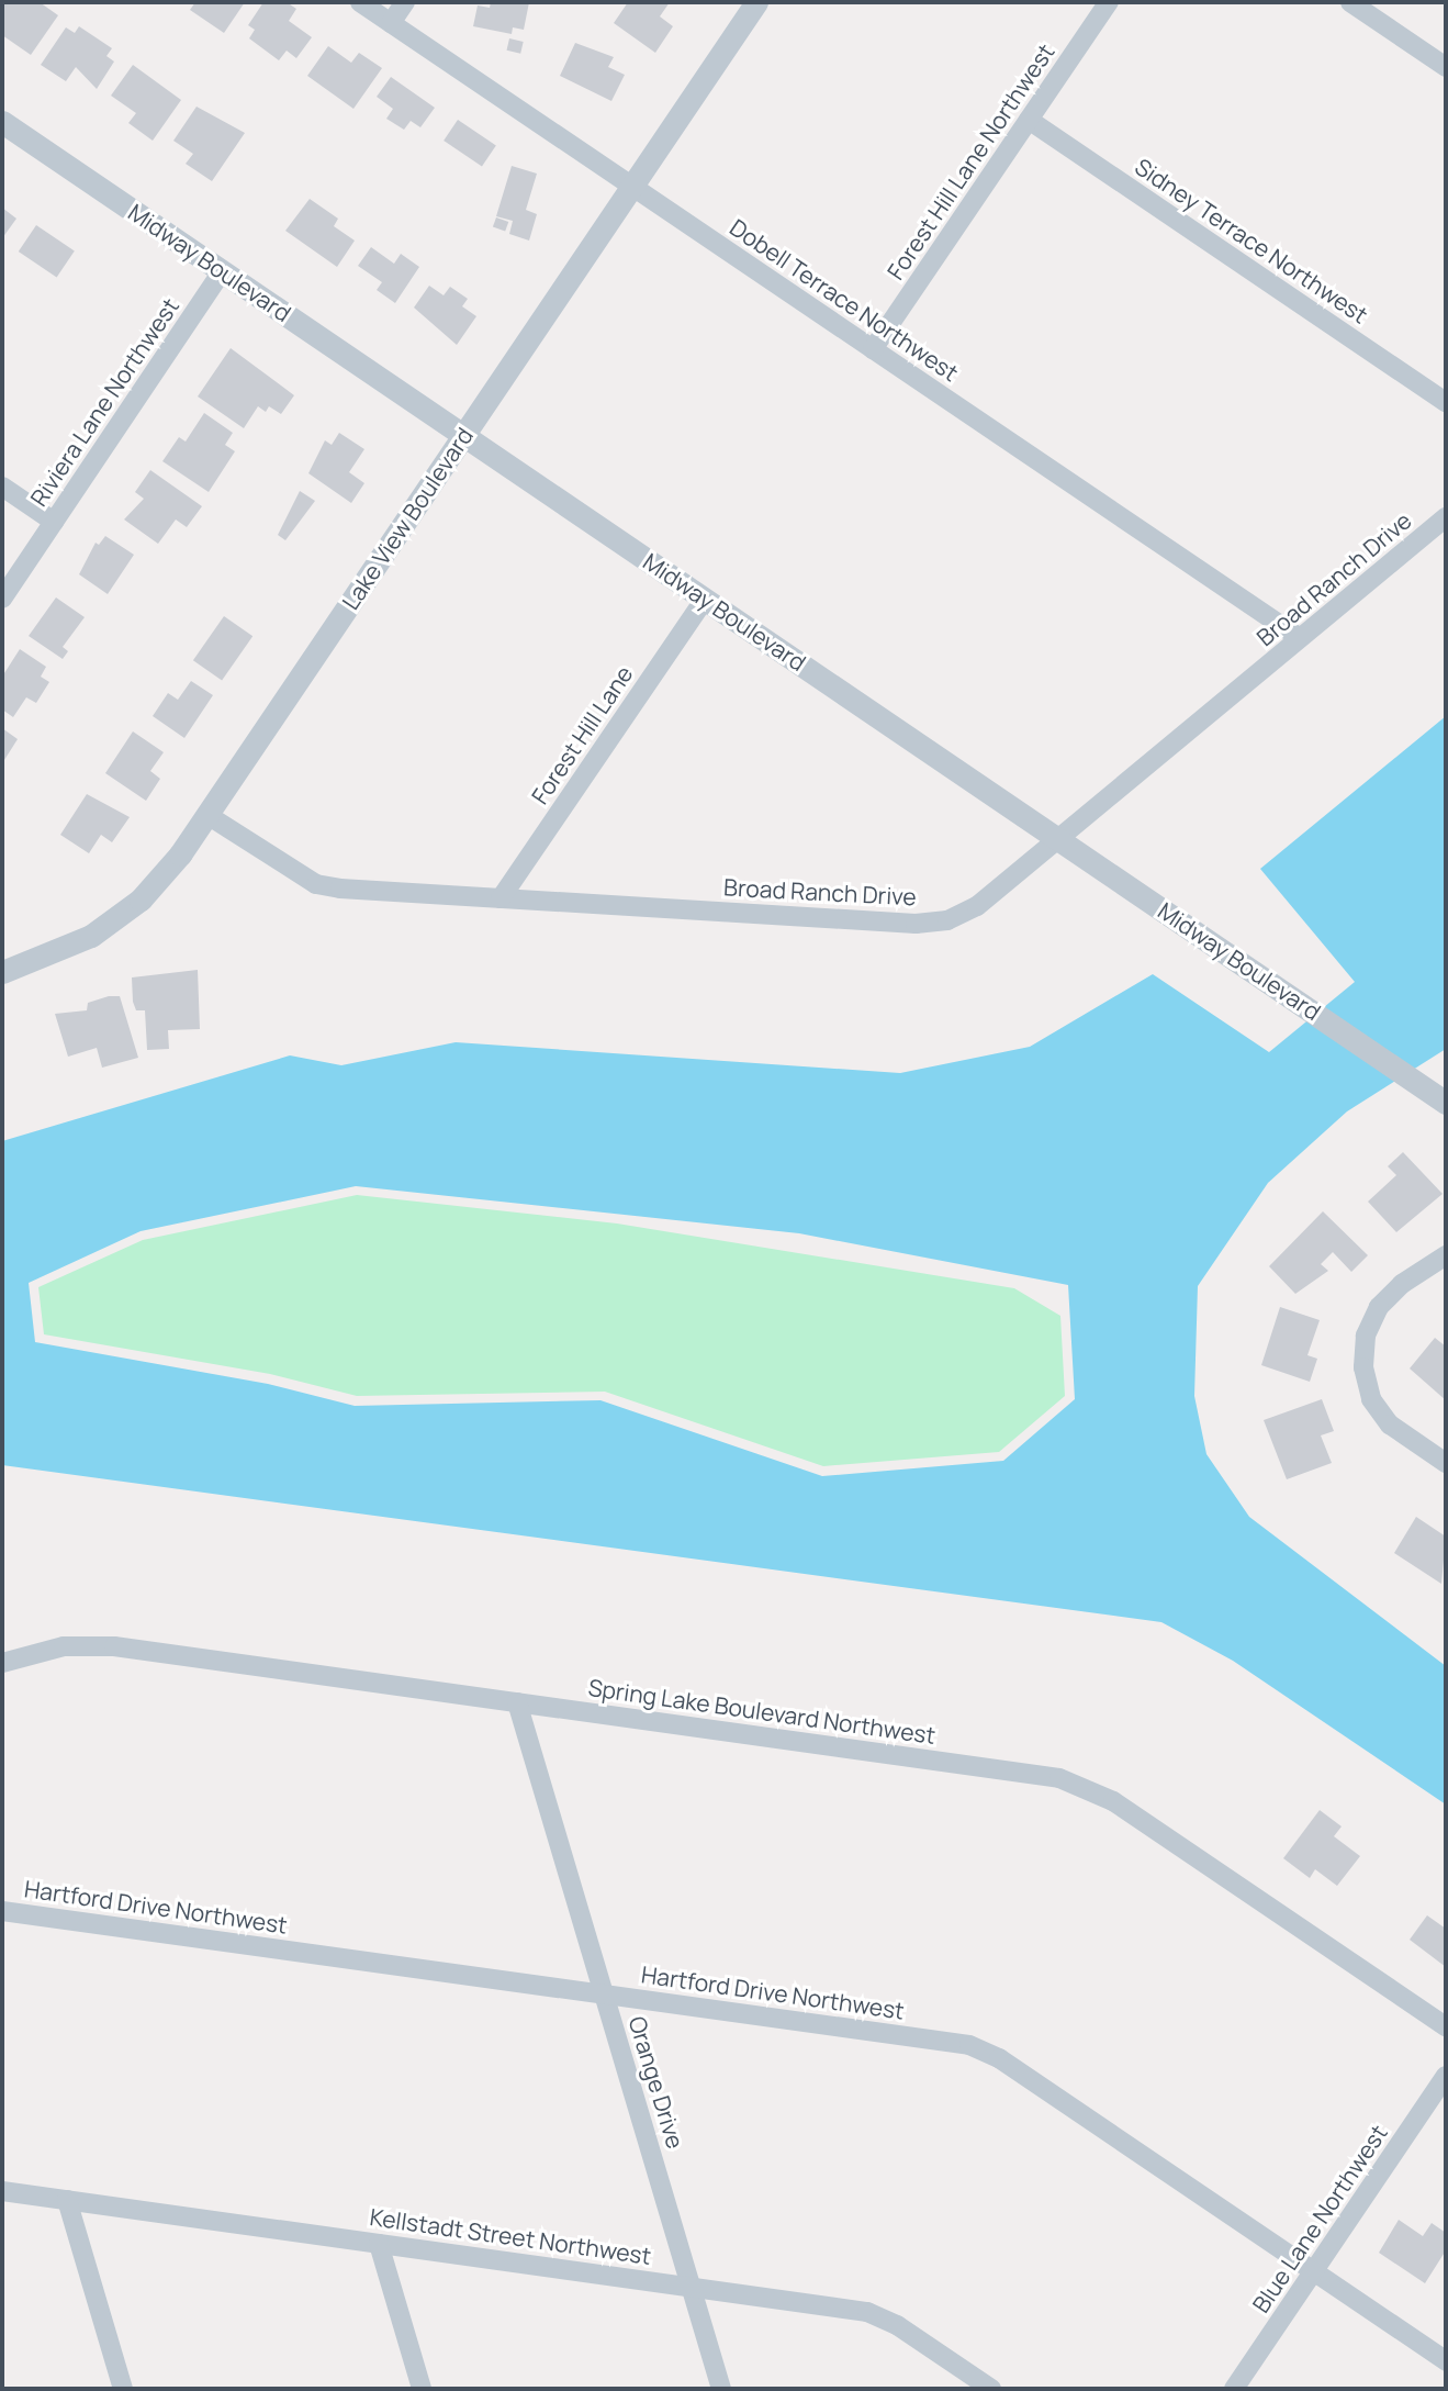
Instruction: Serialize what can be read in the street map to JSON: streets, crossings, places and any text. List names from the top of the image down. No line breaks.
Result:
{"streets":{"street":["Forest Hill Lane Northwest","Sidney Terrace Northwest","Midway Boulevard","Dobell Terrace Northwest","Riviera Lane Northwest","Lake View Boulevard","Broad Ranch Drive","Forest Hill Lane","Spring Lake Boulevard Northwest","Hartford Drive Northwest","Orange Drive","Blue Lane Northwest","Kellstadt Street Northwest"]},"crossings":[["Forest Hill Lane Northwest","Sidney Terrace Northwest"],["Forest Hill Lane Northwest","Dobell Terrace Northwest"],["Midway Boulevard","Riviera Lane Northwest"],["Midway Boulevard","Lake View Boulevard"],["Midway Boulevard","Broad Ranch Drive"],["Midway Boulevard","Forest Hill Lane"],["Dobell Terrace Northwest","Lake View Boulevard"],["Dobell Terrace Northwest","Broad Ranch Drive"],["Lake View Boulevard","Broad Ranch Drive"],["Broad Ranch Drive","Forest Hill Lane"],["Spring Lake Boulevard Northwest","Orange Drive"],["Hartford Drive Northwest","Orange Drive"],["Hartford Drive Northwest","Blue Lane Northwest"],["Orange Drive","Kellstadt Street Northwest"]]}
